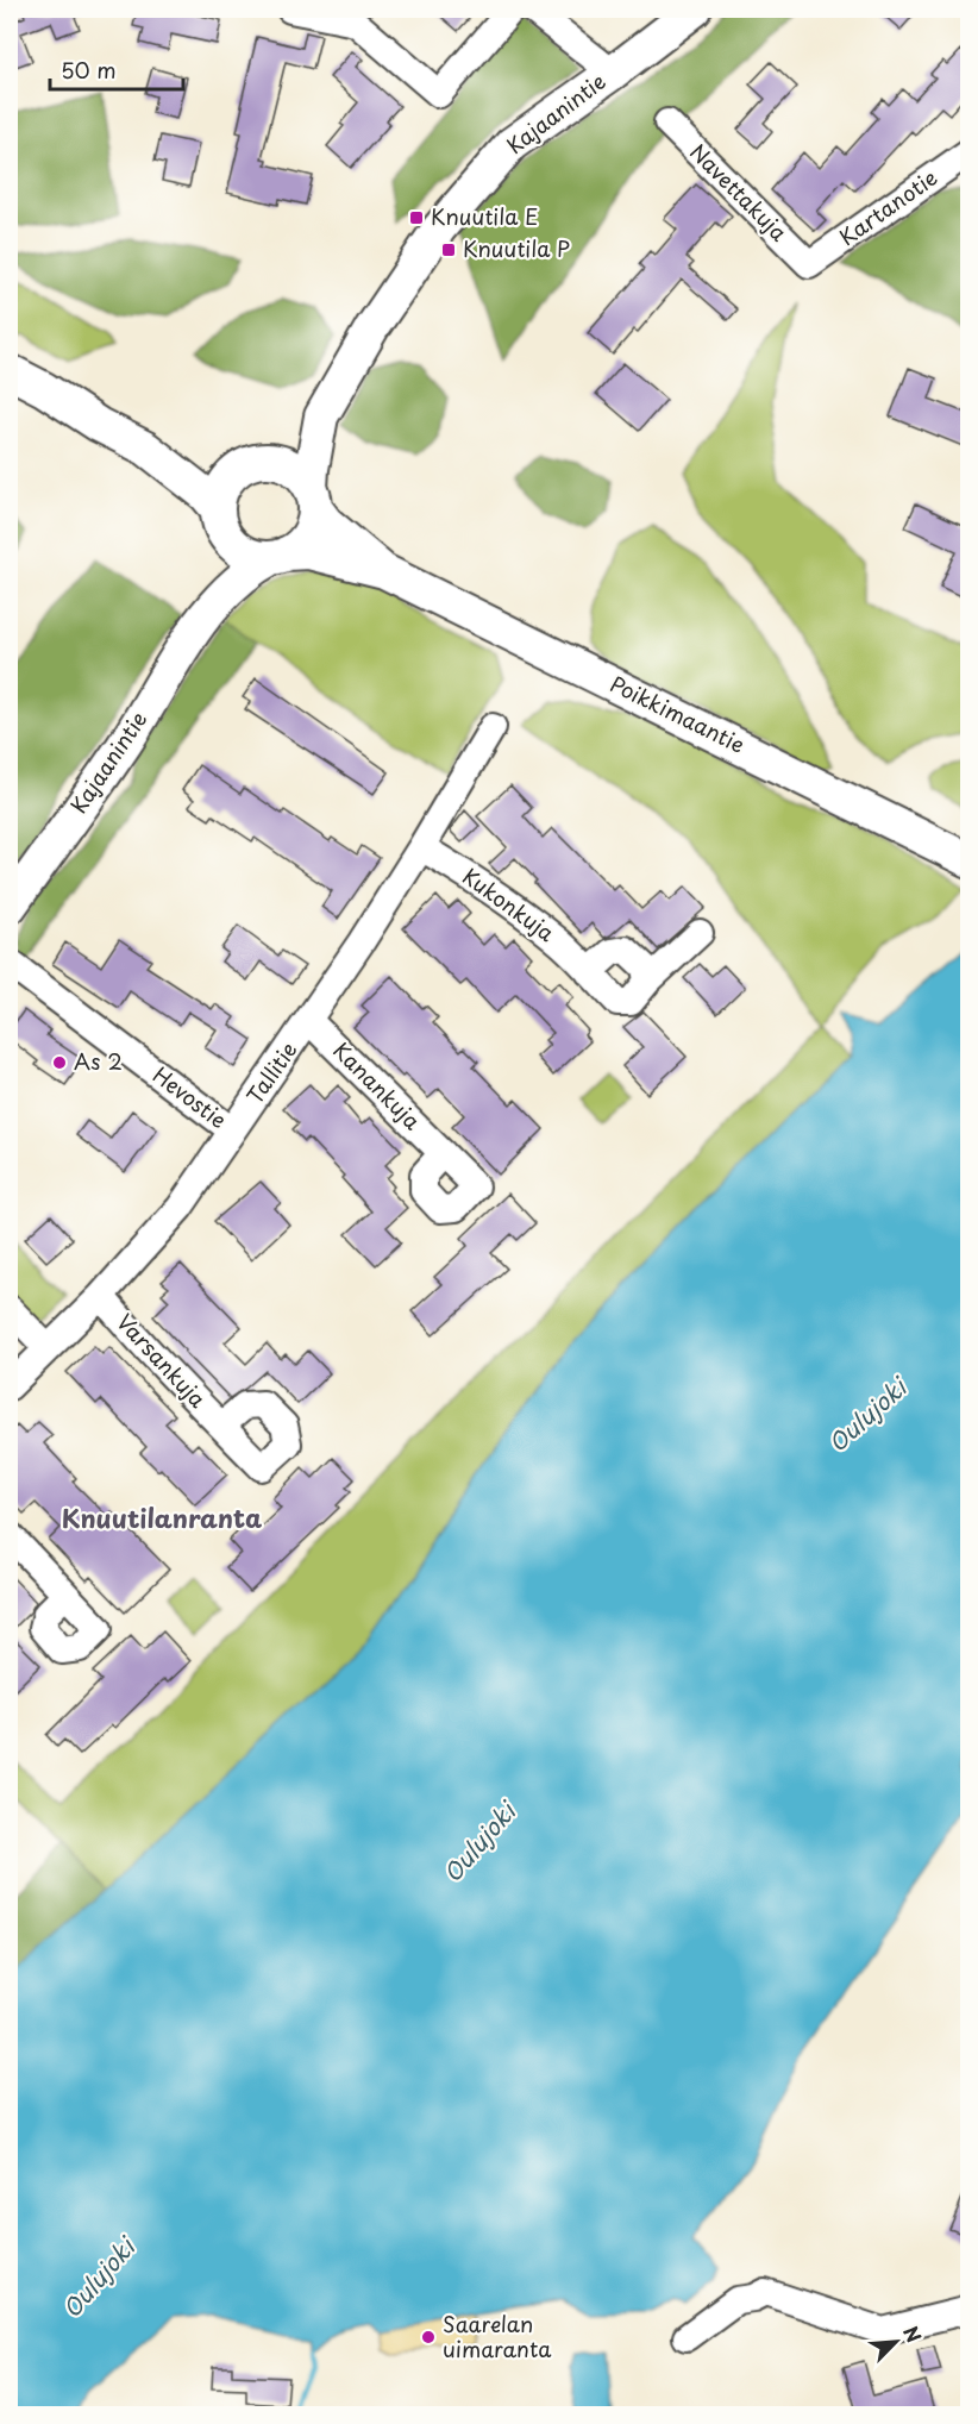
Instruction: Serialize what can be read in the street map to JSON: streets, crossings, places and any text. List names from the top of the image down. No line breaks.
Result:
{"streets":{"main road":["Kajaanintie","Poikkimaantie"],"street":["Navettakuja","Kartanotie","Kukonkuja","Tallitie","Kanankuja","Hevostie","Varsankuja"]},"crossings":[["Kajaanintie","Poikkimaantie"],["Navettakuja","Kartanotie"],["Kukonkuja","Tallitie"],["Tallitie","Kanankuja"],["Tallitie","Hevostie"],["Tallitie","Varsankuja"]],"districts":["Knuutilanranta"],"water":["Oulujoki"],"places":{"transit":["Knuutila E","Knuutila P"],"other":["As 2","Saarelan uimaranta"]},"scale_bar":"50 m","north":"top right"}
